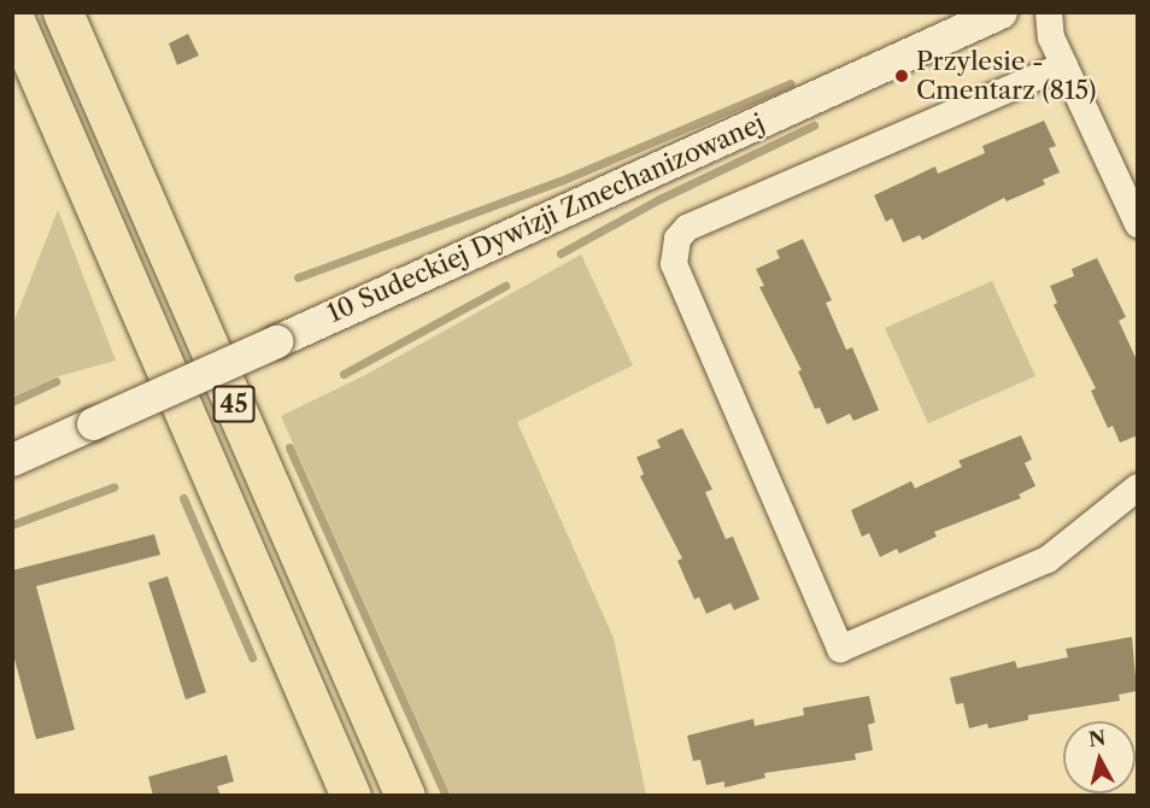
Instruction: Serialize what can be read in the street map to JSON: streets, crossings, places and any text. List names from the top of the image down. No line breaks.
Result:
{"streets":{"main road":["45"],"street":["10 Sudeckiej Dywizji Zmechanizowanej"]},"places":["Przylesie - Cmentarz (815)"],"north":"top"}
